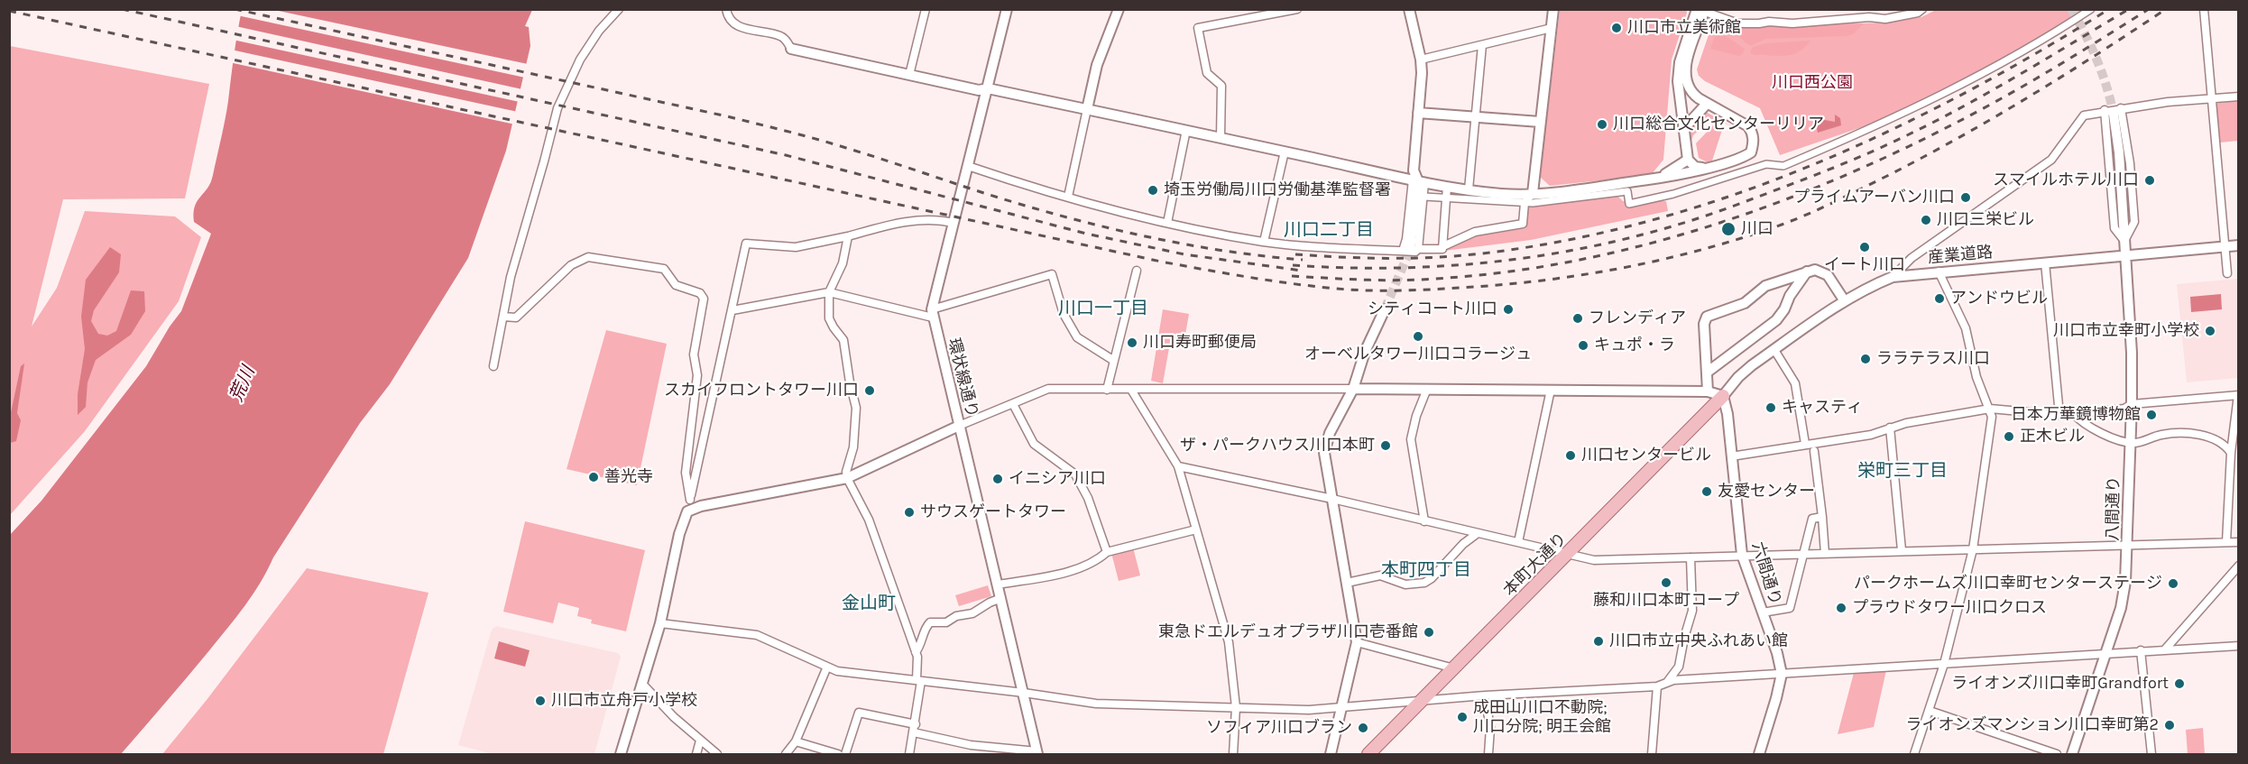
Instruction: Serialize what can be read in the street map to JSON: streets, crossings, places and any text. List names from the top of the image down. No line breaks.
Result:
{"streets":{"main road":["本町大通り"],"street":["産業道路","環状線通り","八間通り","六間通り"]},"crossings":[["産業道路","八間通り"],["産業道路","本町大通り"],["産業道路","六間通り"],["本町大通り","六間通り"]],"districts":["川口二丁目","川口一丁目","栄町三丁目","本町四丁目","金山町"],"water":["荒川"],"parks":["川口西公園"],"places":["川口市立美術館","川口総合文化センターリリア","スマイルホテル川口","埼玉労働局川口労働基準監督署","プライムアーバン川口","川口三栄ビル","川口","イート川口","アンドウビル","シティコート川口","フレンディア","川口市立幸町小学校","オーベルタワー川口コラージュ","川口寿町郵便局","キュポ・ラ","ララテラス川口","スカイフロントタワー川口","キャスティ","日本万華鏡博物館","正木ビル","ザ・パークハウス川口本町","川口センタービル","善光寺","イニシア川口","友愛センター","サウスゲートタワー","藤和川口本町コープ","パークホームズ川口幸町センターステージ","プラウドタワー川口クロス","東急ドエルデュオプラザ川口壱番館","川口市立中央ふれあい館","ライオンズ川口幸町Grandfort","川口市立舟戸小学校","成田山川口不動院; 川口分院; 明王会館","ライオンズマンション川口幸町第2","ソフィア川口ブラン"]}
